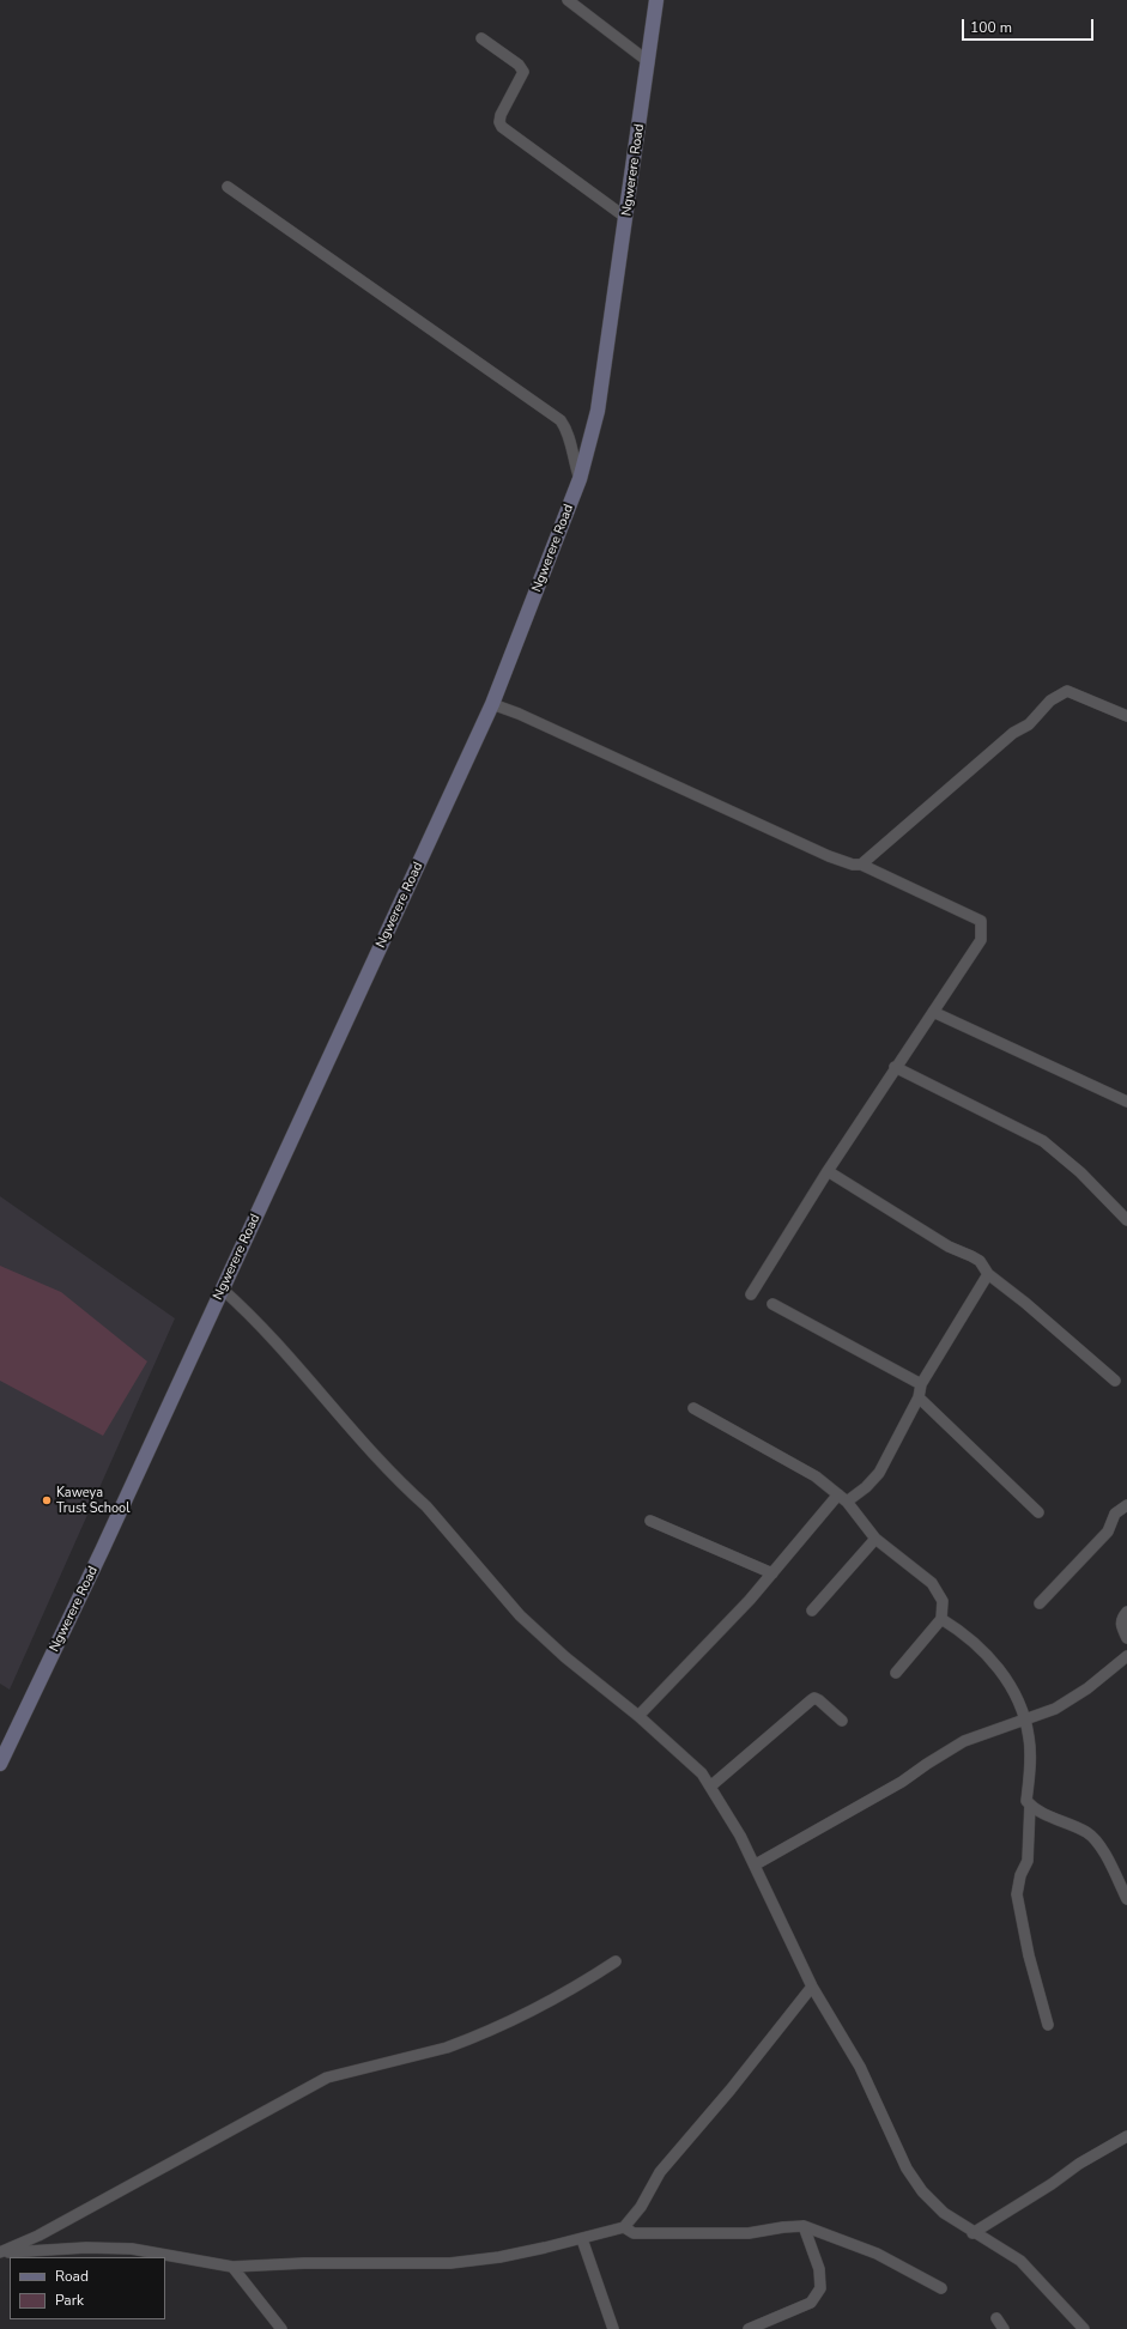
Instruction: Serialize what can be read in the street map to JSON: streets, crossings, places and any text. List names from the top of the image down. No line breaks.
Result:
{"streets":{"main road":["Ngwerere Road"]},"places":["Kaweya Trust School"],"legend":["Road","Park"],"scale_bar":"100 m"}
